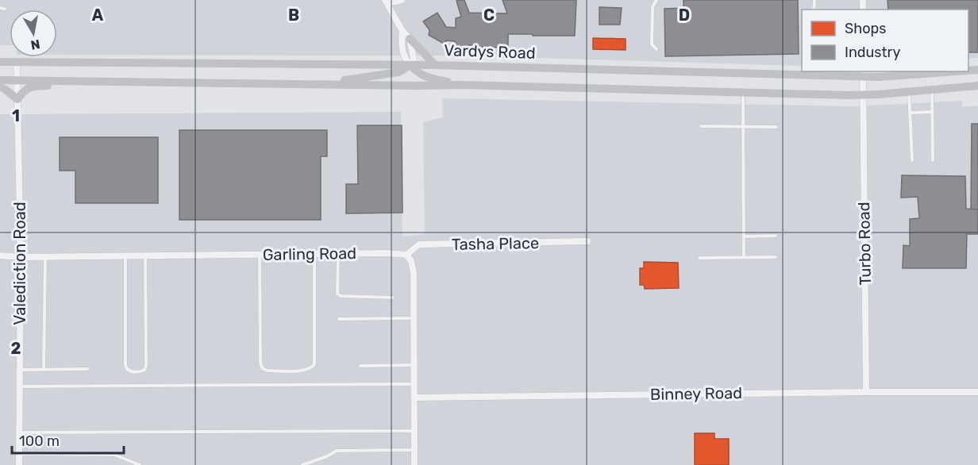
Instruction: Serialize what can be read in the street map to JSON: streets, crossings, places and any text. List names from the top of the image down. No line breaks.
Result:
{"streets":{"main road":["Vardys Road"],"street":["Tasha Place","Turbo Road","Garling Road","Valediction Road","Binney Road"]},"crossings":[["Vardys Road","Turbo Road"],["Vardys Road","Valediction Road"],["Tasha Place","Garling Road"],["Turbo Road","Binney Road"],["Garling Road","Valediction Road"]],"legend":["Shops","Industry"],"scale_bar":"100 m","north":"bottom","grid":{"columns":["A","B","C","D"],"rows":["1","2"]}}
